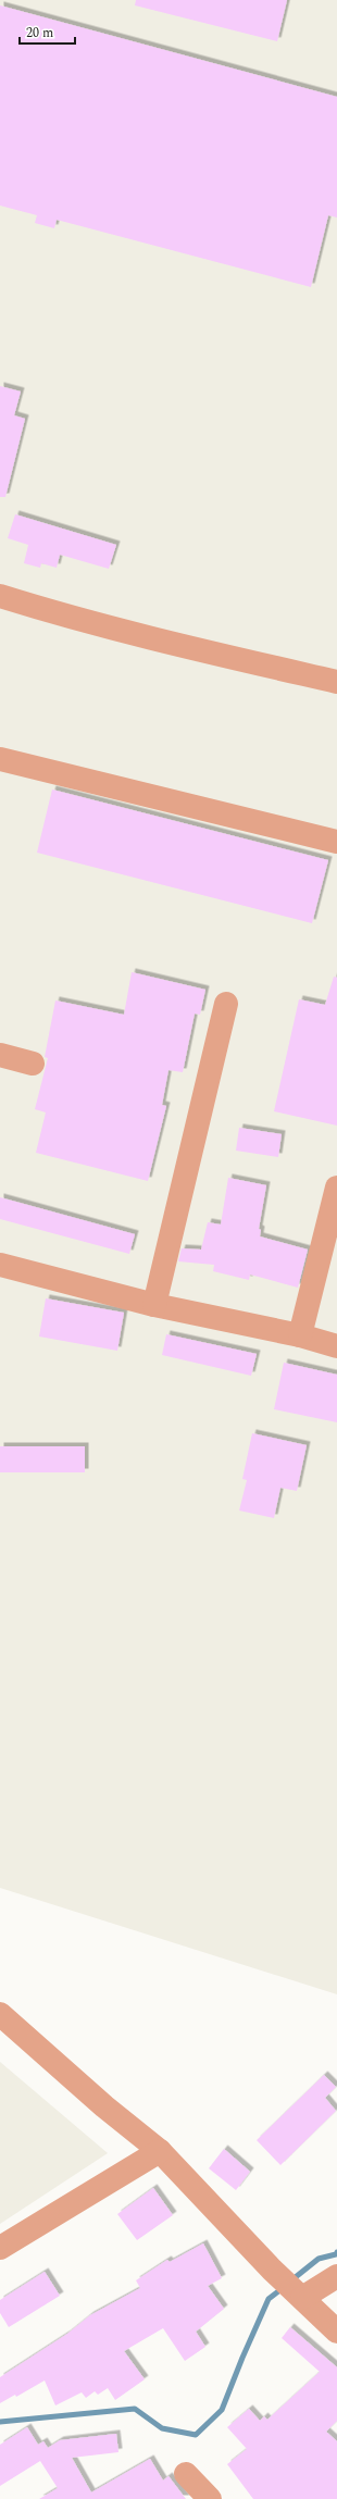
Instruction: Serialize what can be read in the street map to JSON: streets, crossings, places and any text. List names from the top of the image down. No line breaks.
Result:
{"scale_bar":"20 m"}
